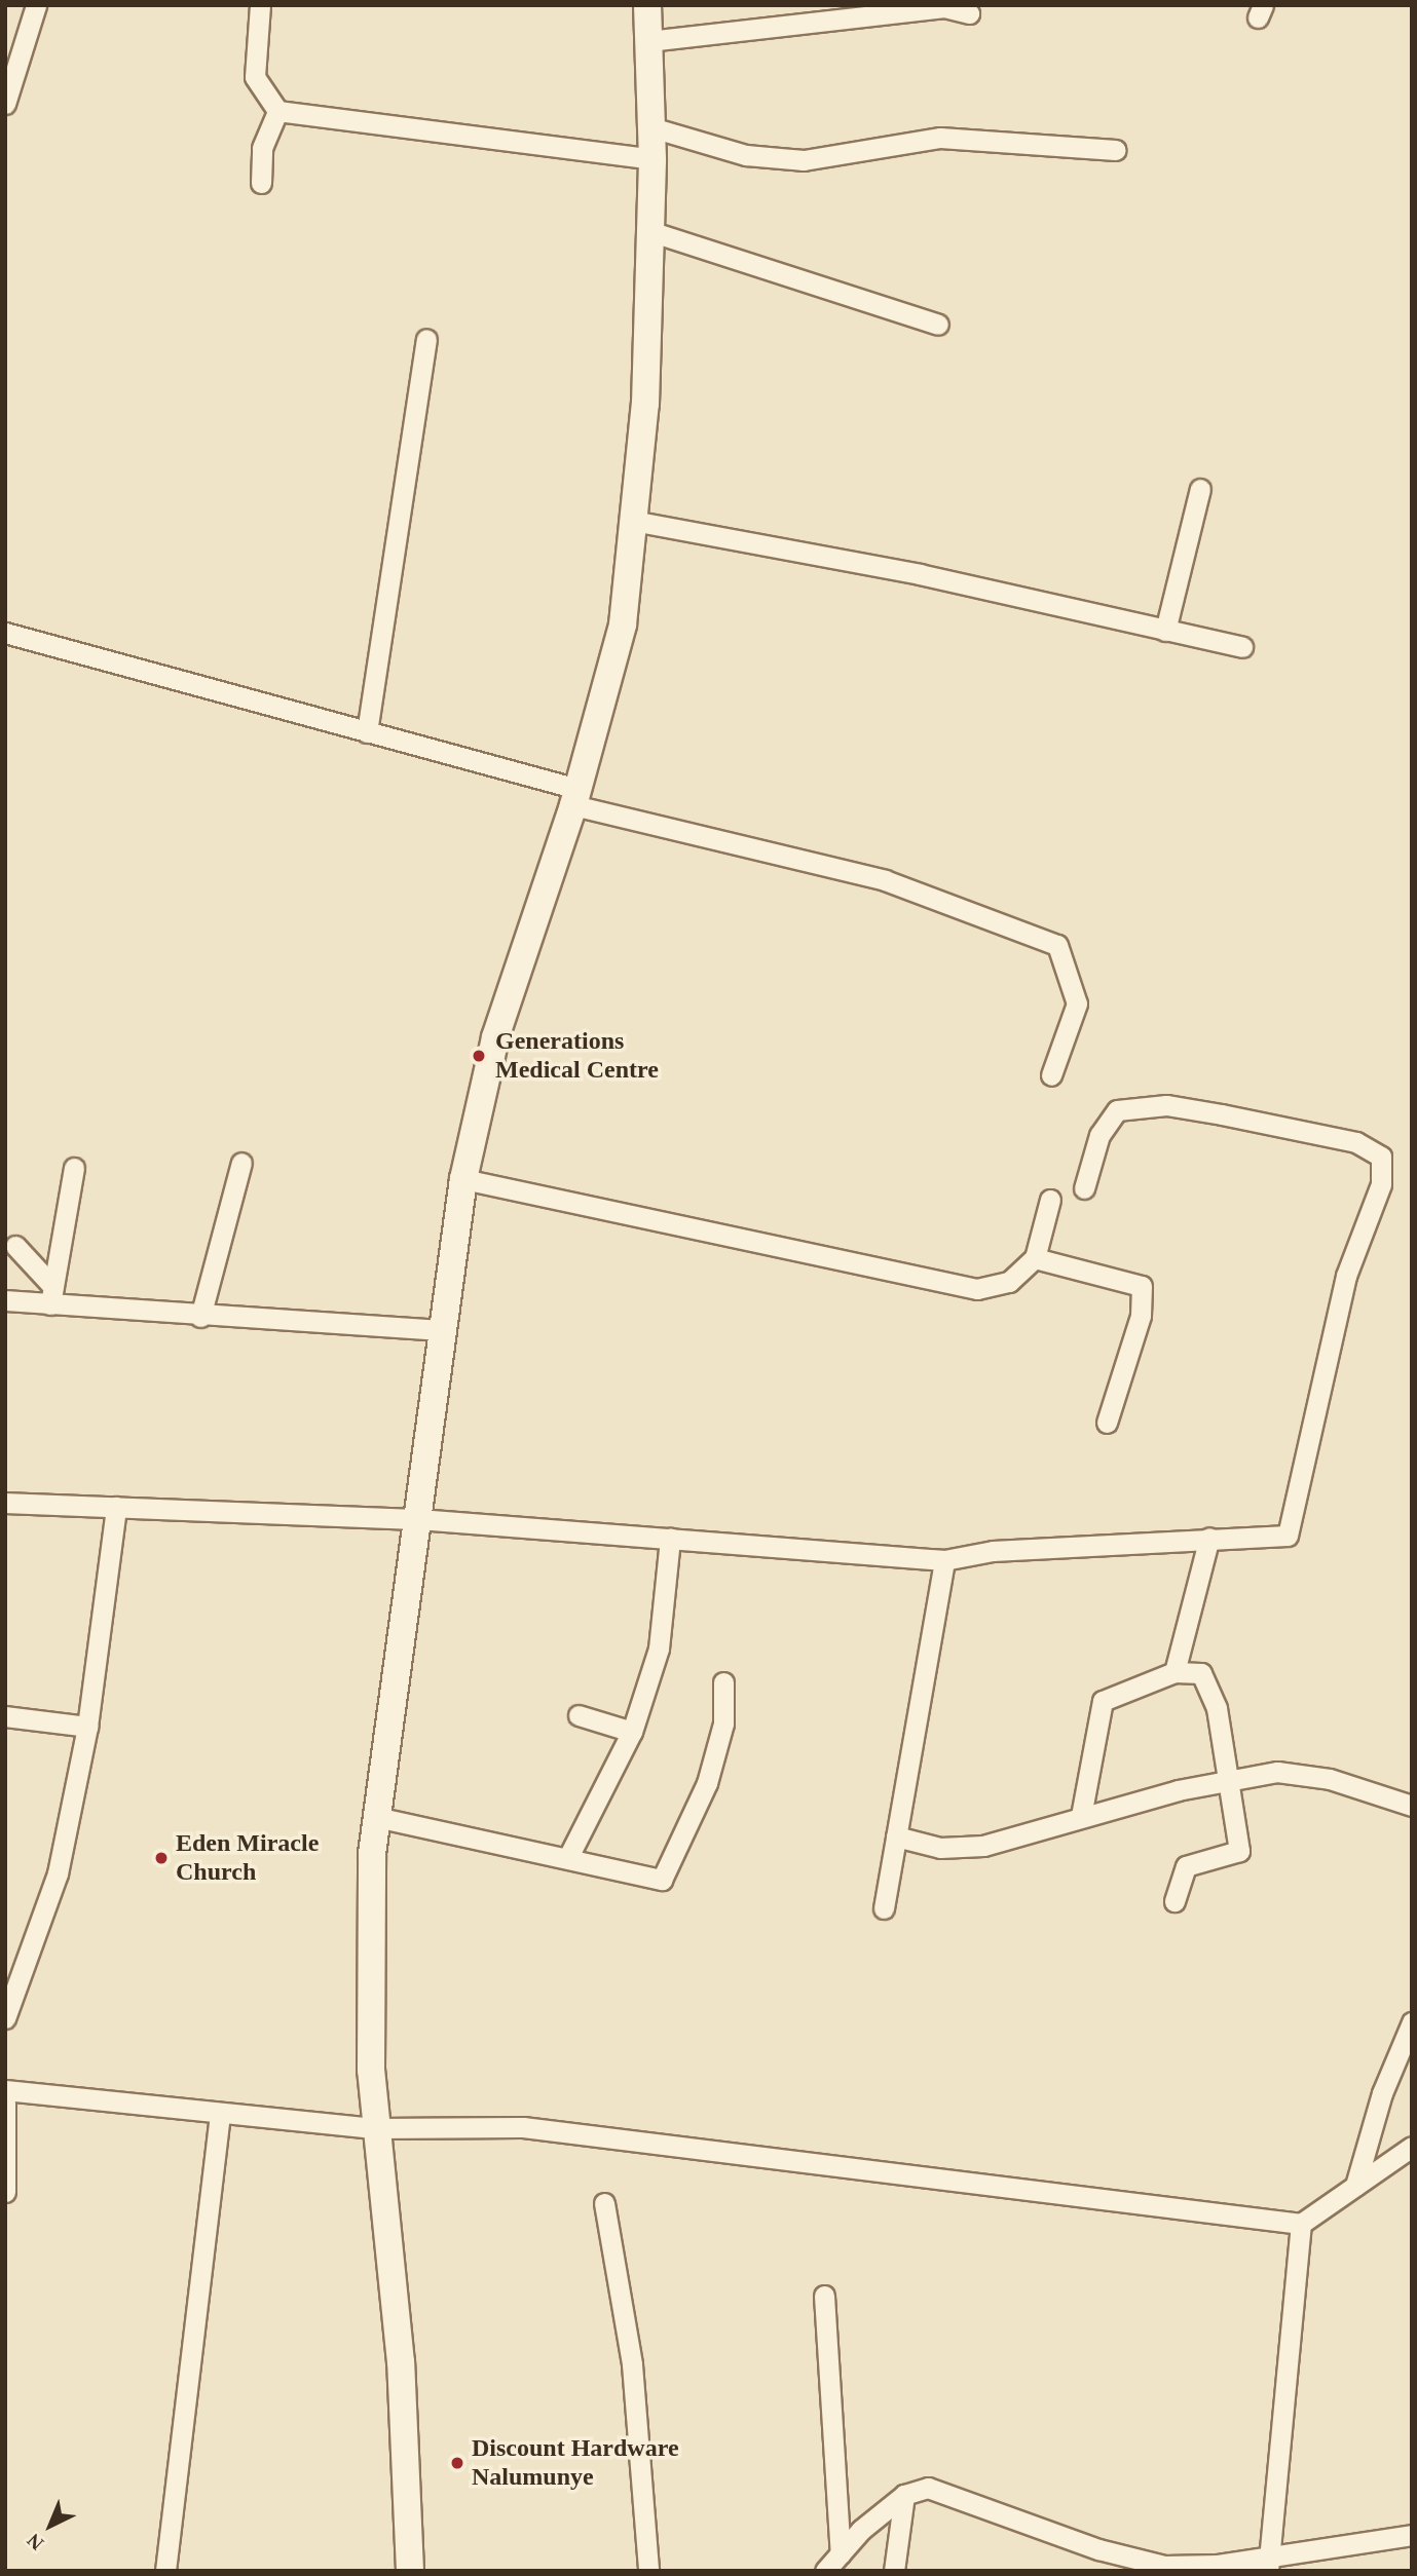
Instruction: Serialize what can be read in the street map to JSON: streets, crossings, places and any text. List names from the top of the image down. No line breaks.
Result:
{"places":["Generations Medical Centre","Eden Miracle Church","Discount Hardware Nalumunye"],"north":"bottom left"}
